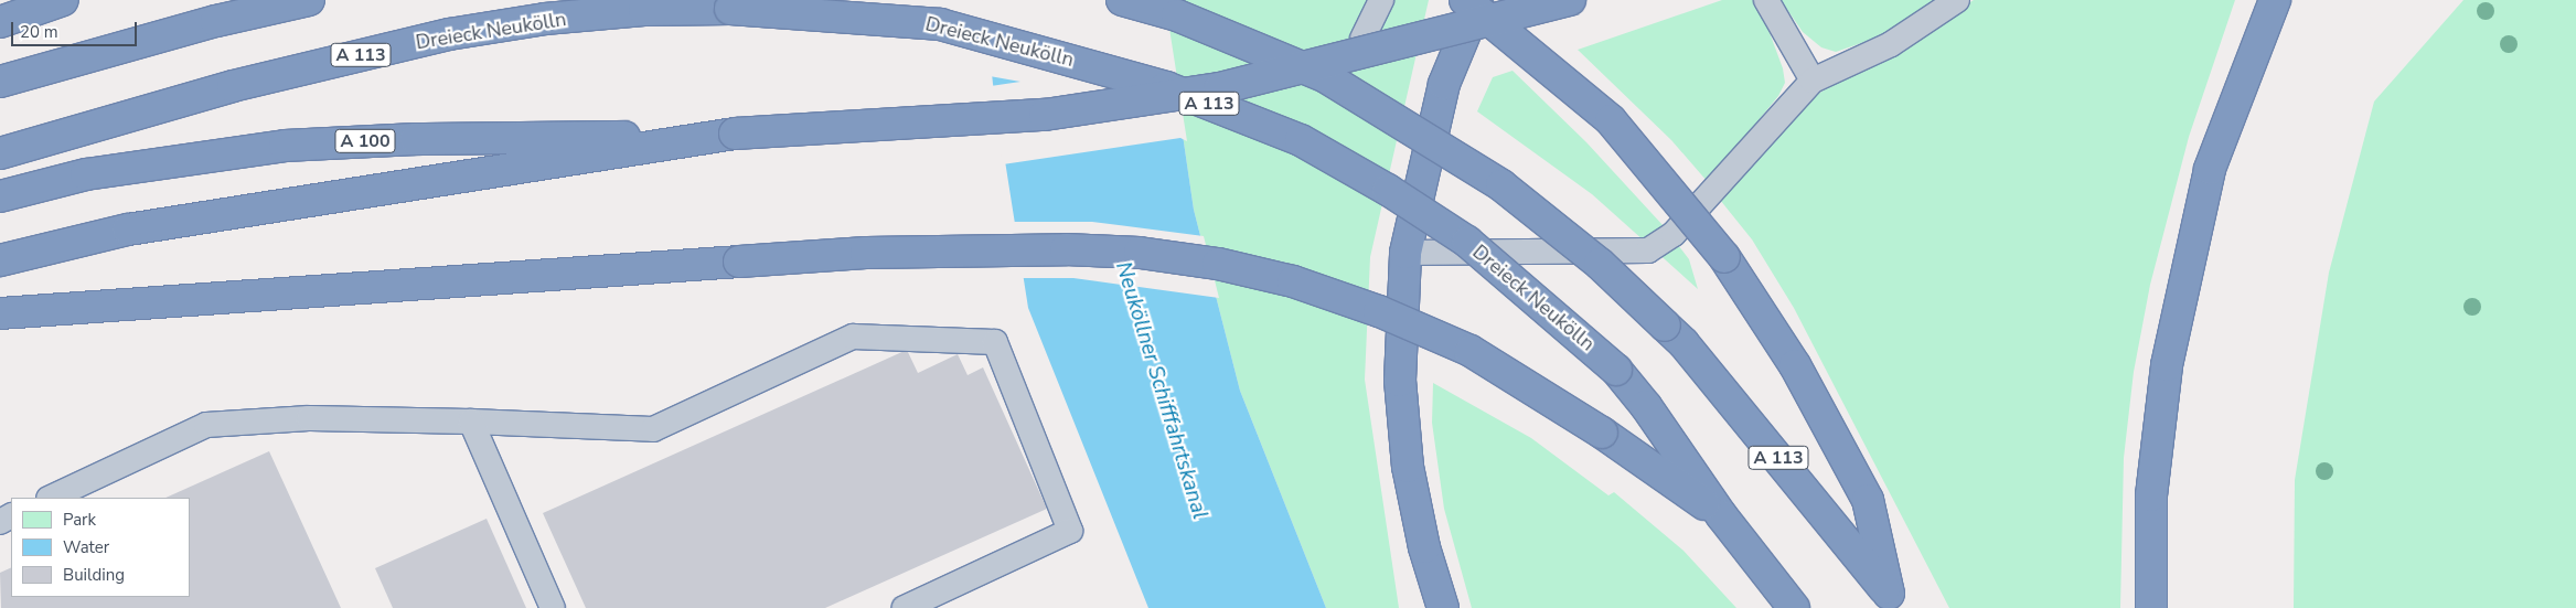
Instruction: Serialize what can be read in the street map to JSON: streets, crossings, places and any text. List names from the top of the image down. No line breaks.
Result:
{"streets":{"highway":["Dreieck Neukölln","A 113","A 100"]},"water":["Neuköllner Schifffahrtskanal"],"legend":["Park","Water","Building"],"scale_bar":"20 m"}
